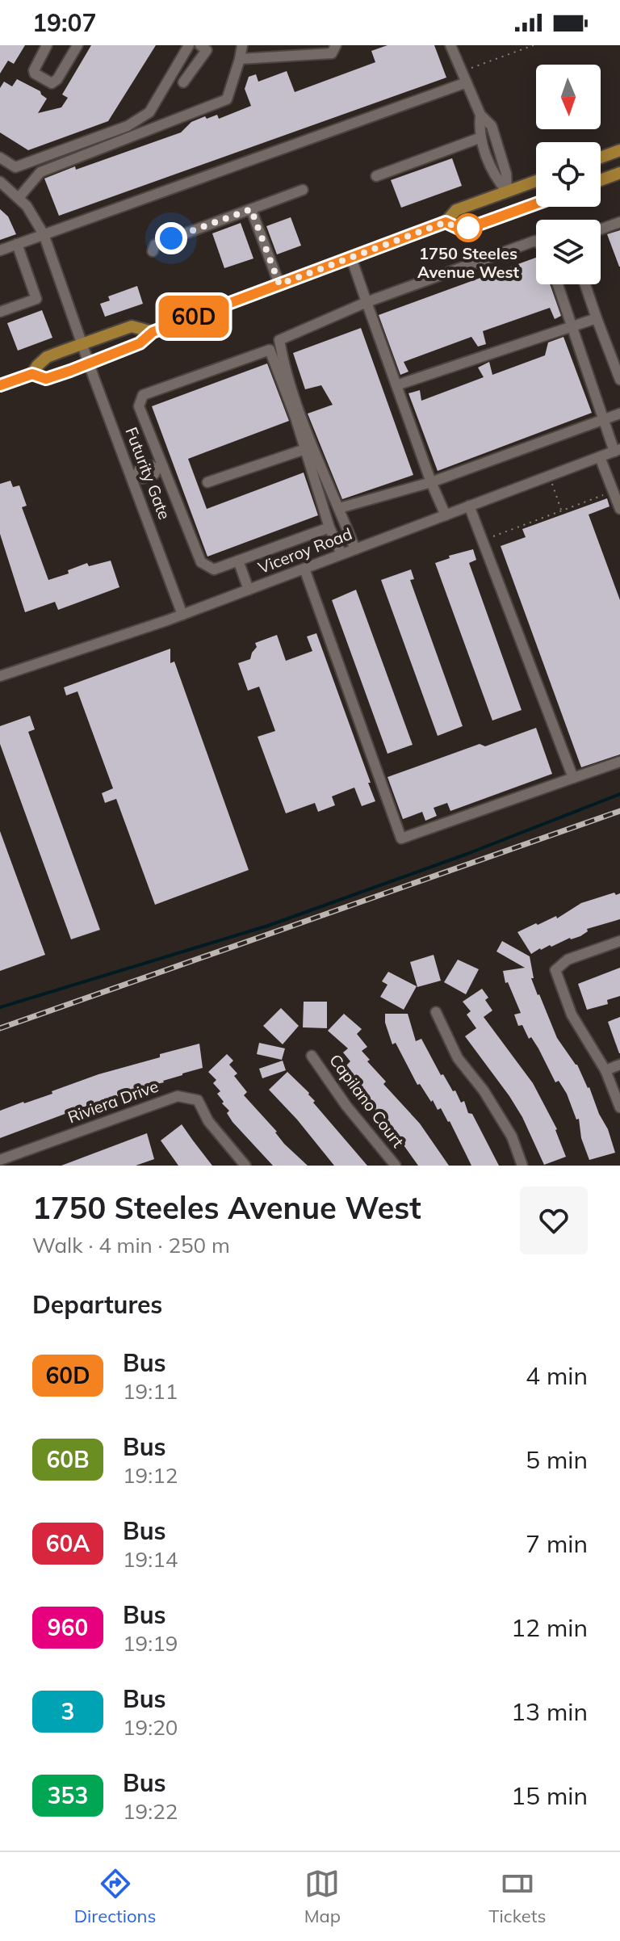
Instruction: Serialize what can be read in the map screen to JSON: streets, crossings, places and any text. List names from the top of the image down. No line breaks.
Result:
{"streets":{"street":["Futurity Gate","Viceroy Road","Capilano Court","Riviera Drive"]},"crossings":[["Futurity Gate","Viceroy Road"]],"places":["1750 Steeles Avenue West"],"lines":["bus line 60D"],"north":"bottom","page":{"status":"19:07","on_map":"60D","heading":[["1750 Steeles Avenue West","Walk · 4 min · 250 m"],"Departures"],"list":[{"mark":"60D","name":"Bus","note":"19:11","value":"4 min"},{"mark":"60B","name":"Bus","note":"19:12","value":"5 min"},{"mark":"60A","name":"Bus","note":"19:14","value":"7 min"},{"mark":"960","name":"Bus","note":"19:19","value":"12 min"},{"mark":"3","name":"Bus","note":"19:20","value":"13 min"},{"mark":"353","name":"Bus","note":"19:22","value":"15 min"}],"tabs":["Directions","Map","Tickets"]}}
